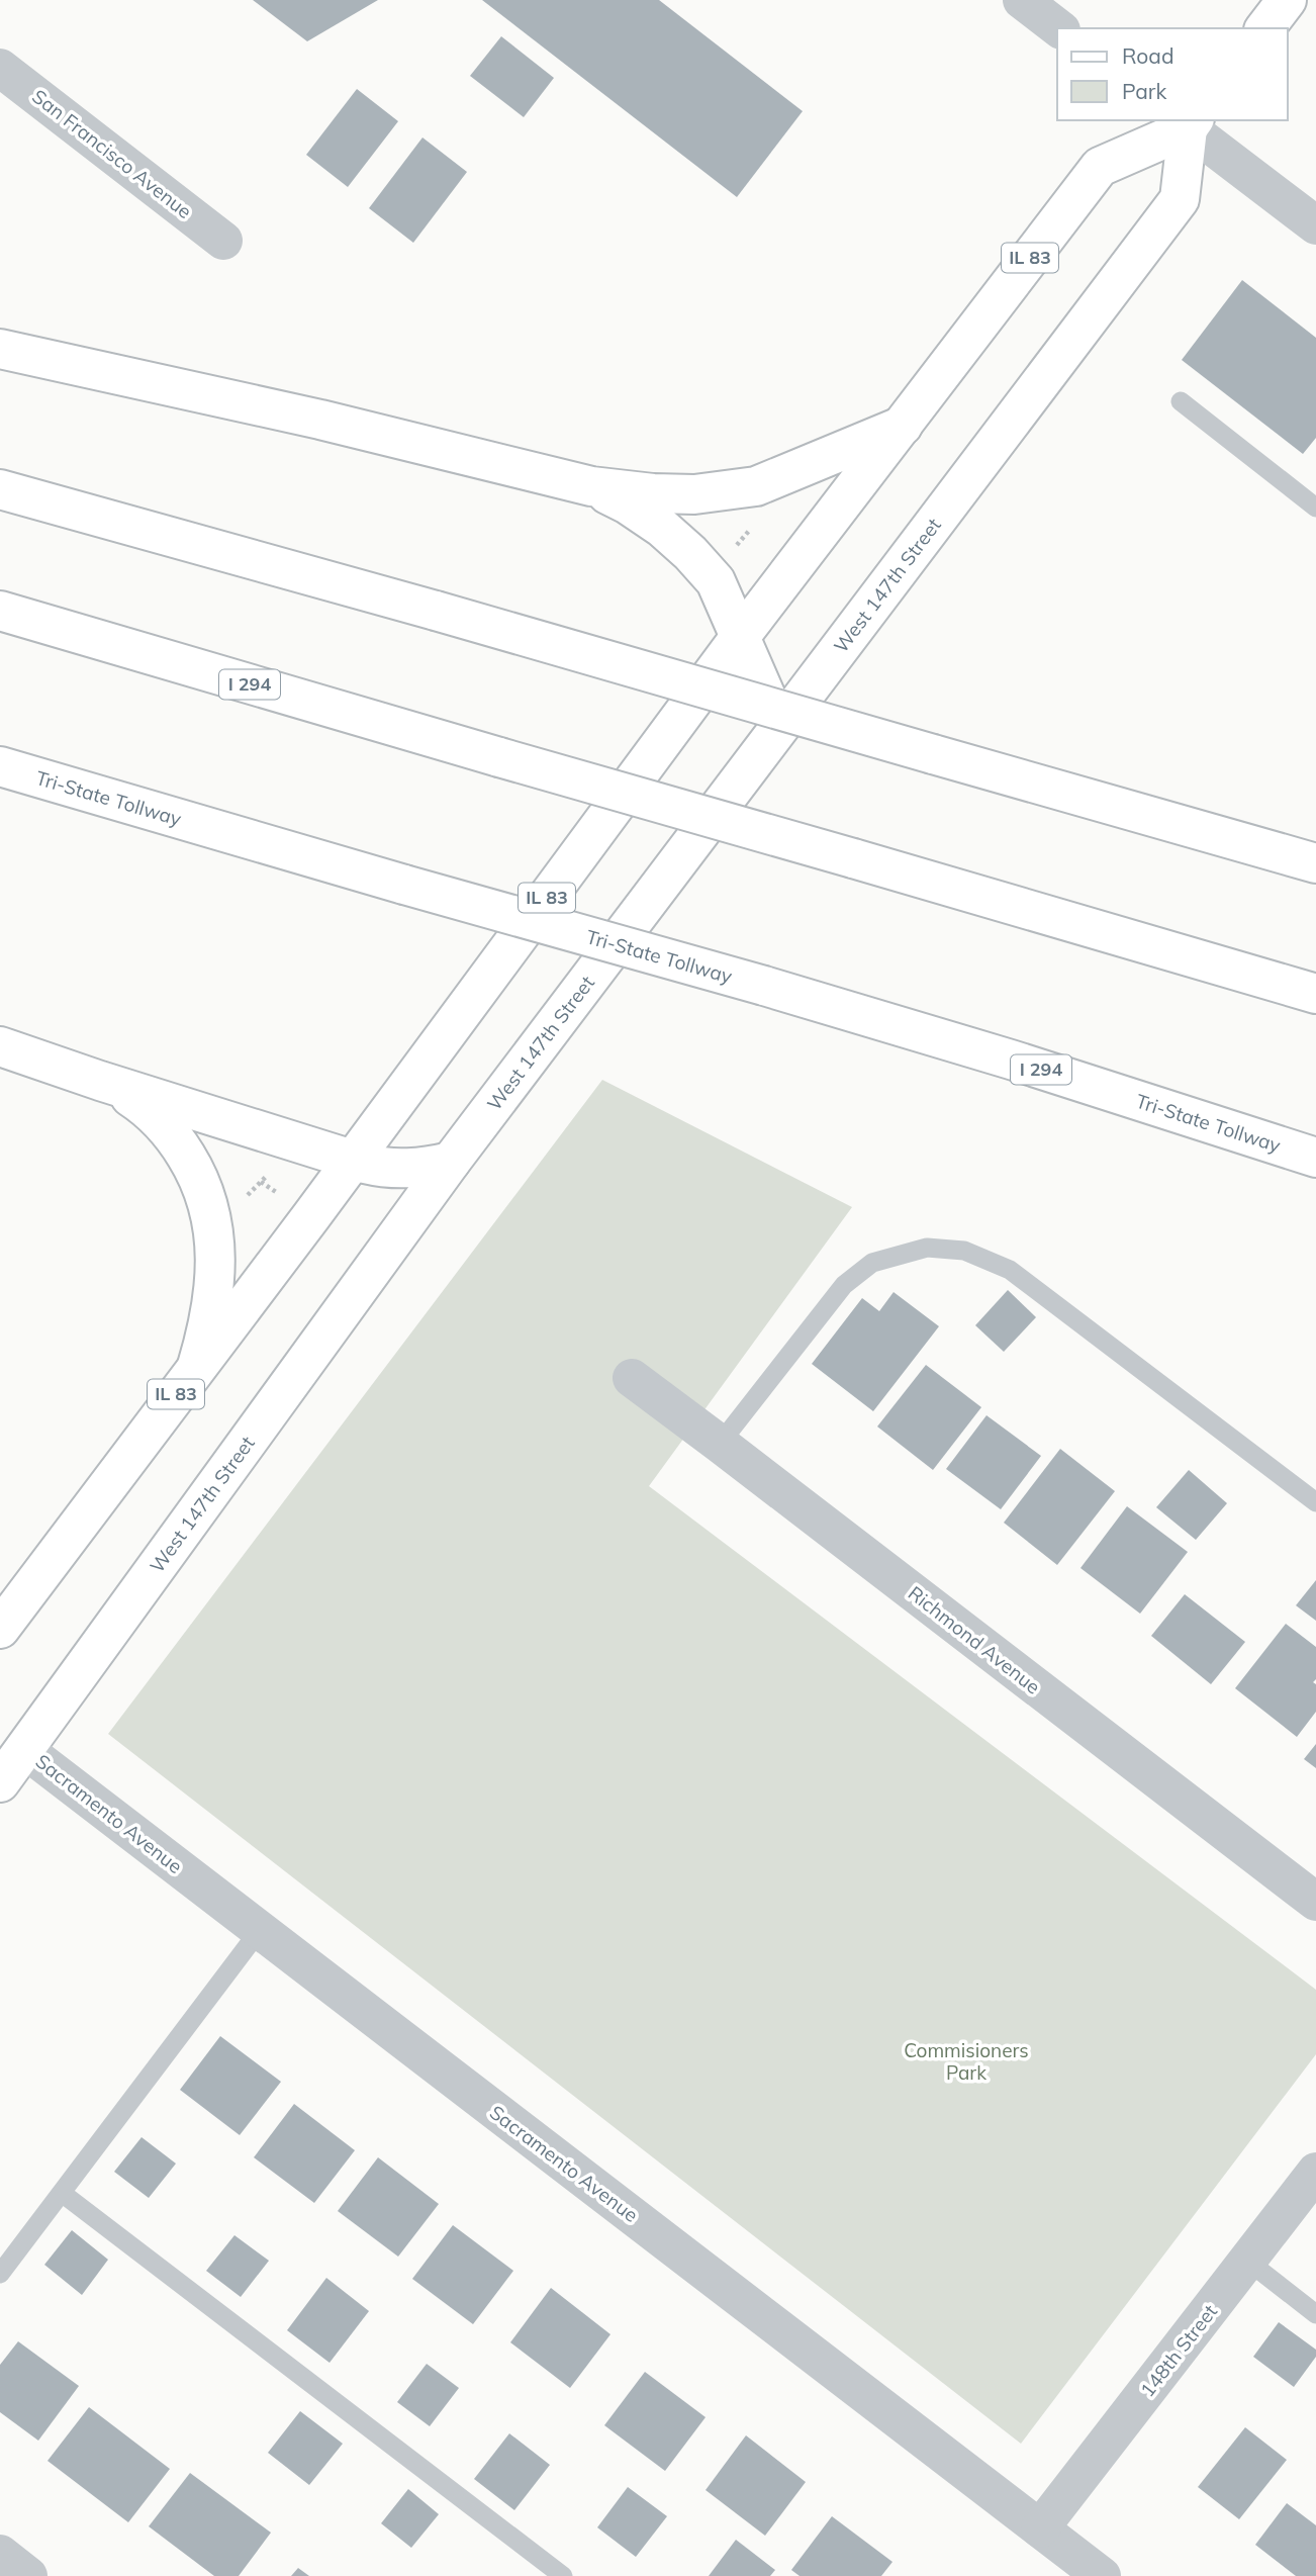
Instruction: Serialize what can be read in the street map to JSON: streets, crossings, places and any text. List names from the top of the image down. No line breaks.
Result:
{"streets":{"main road":["IL 83","West 147th Street","I 294","Tri-State Tollway"],"street":["San Francisco Avenue","Richmond Avenue","Sacramento Avenue","148th Street"]},"crossings":[["IL 83","West 147th Street"],["West 147th Street","Sacramento Avenue"],["Sacramento Avenue","148th Street"]],"parks":["Commisioners Park"],"legend":["Road","Park"]}
